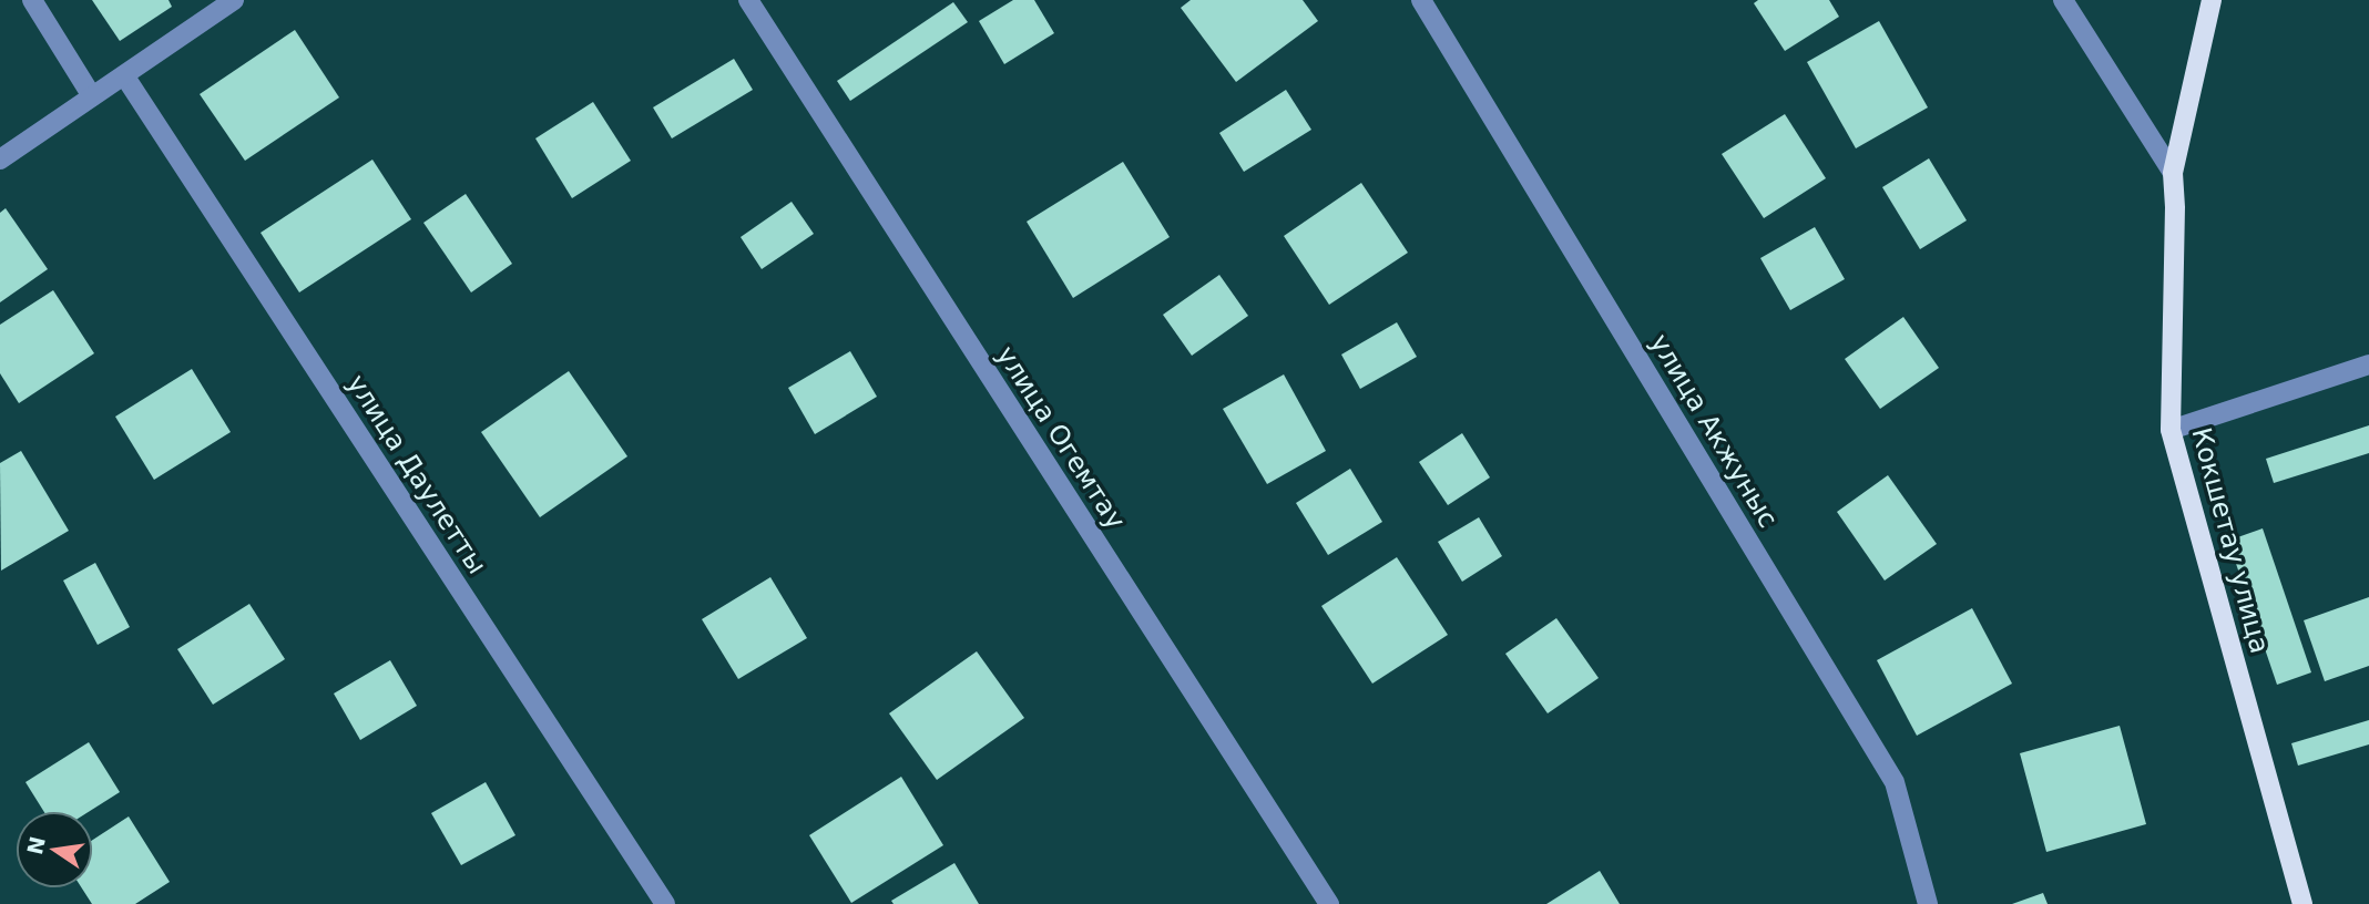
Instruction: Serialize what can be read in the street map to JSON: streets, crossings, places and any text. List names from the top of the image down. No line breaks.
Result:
{"streets":{"main road":["Кокшетау улица"],"street":["улица Акжуныс","улица Огемтау","улица Даулетты"]},"north":"left"}
